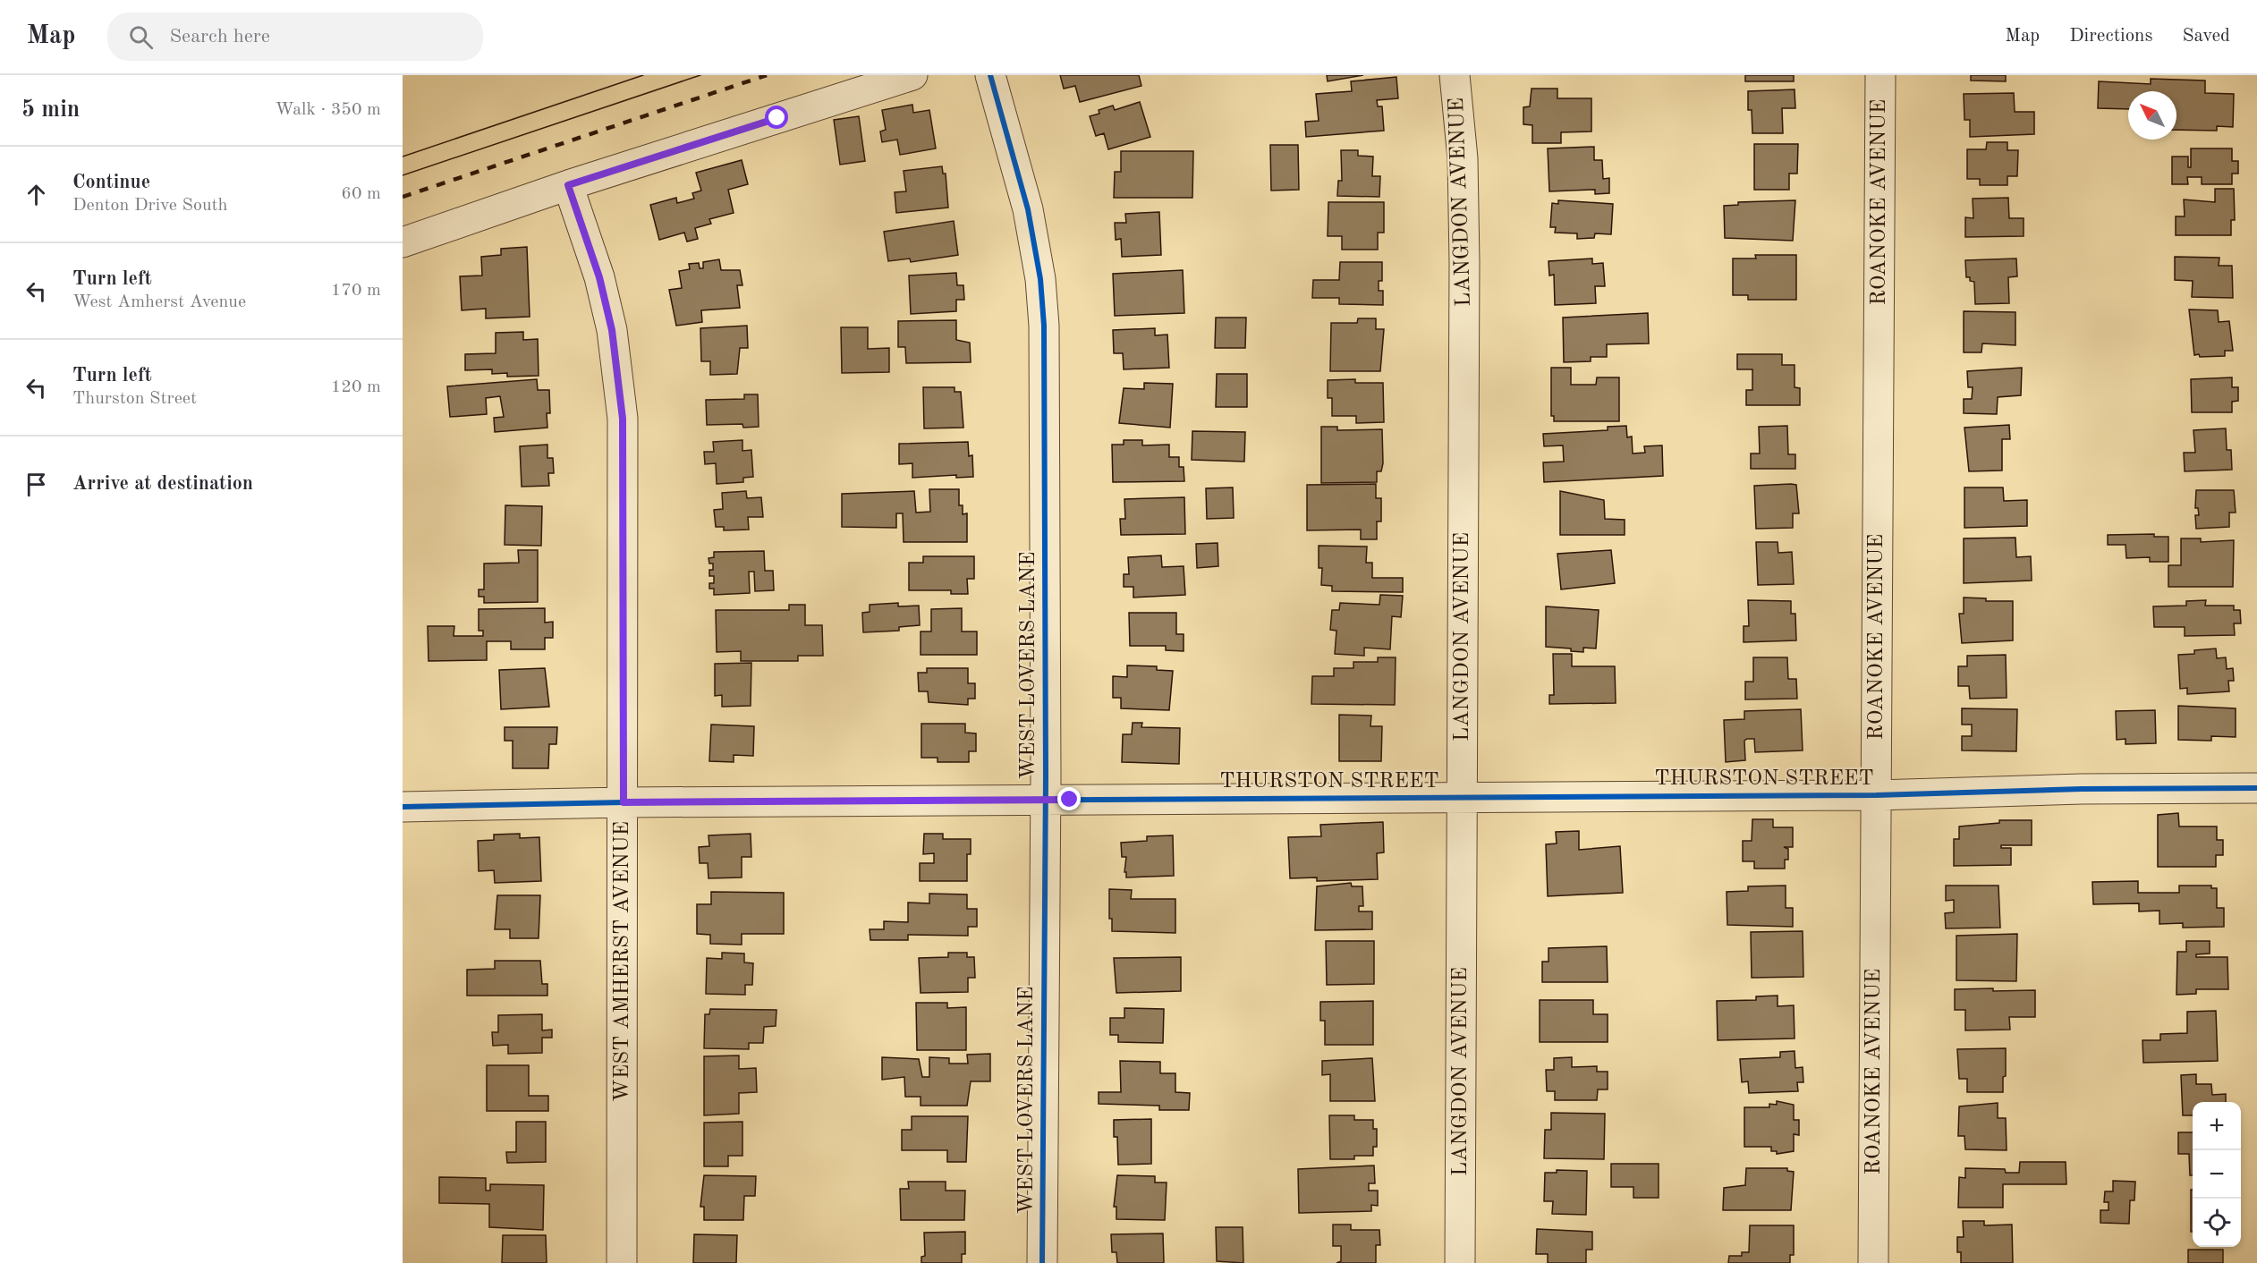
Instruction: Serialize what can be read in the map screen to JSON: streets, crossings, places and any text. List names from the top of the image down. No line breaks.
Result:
{"streets":{"street":["LANGDON AVENUE","ROANOKE AVENUE","WEST LOVERS LANE","THURSTON STREET","WEST AMHERST AVENUE"]},"crossings":[["LANGDON AVENUE","THURSTON STREET"],["ROANOKE AVENUE","THURSTON STREET"],["WEST LOVERS LANE","THURSTON STREET"],["THURSTON STREET","WEST AMHERST AVENUE"]],"north":"top left","page":{"header":"Map","search":"Search here","nav":["Map","Directions","Saved"],"heading":["5 min","Walk · 350 m"],"list":[["Continue","Denton Drive South","60 m"],["Turn left","West Amherst Avenue","170 m"],["Turn left","Thurston Street","120 m"],"Arrive at destination"],"map_buttons":["+","−"]}}
